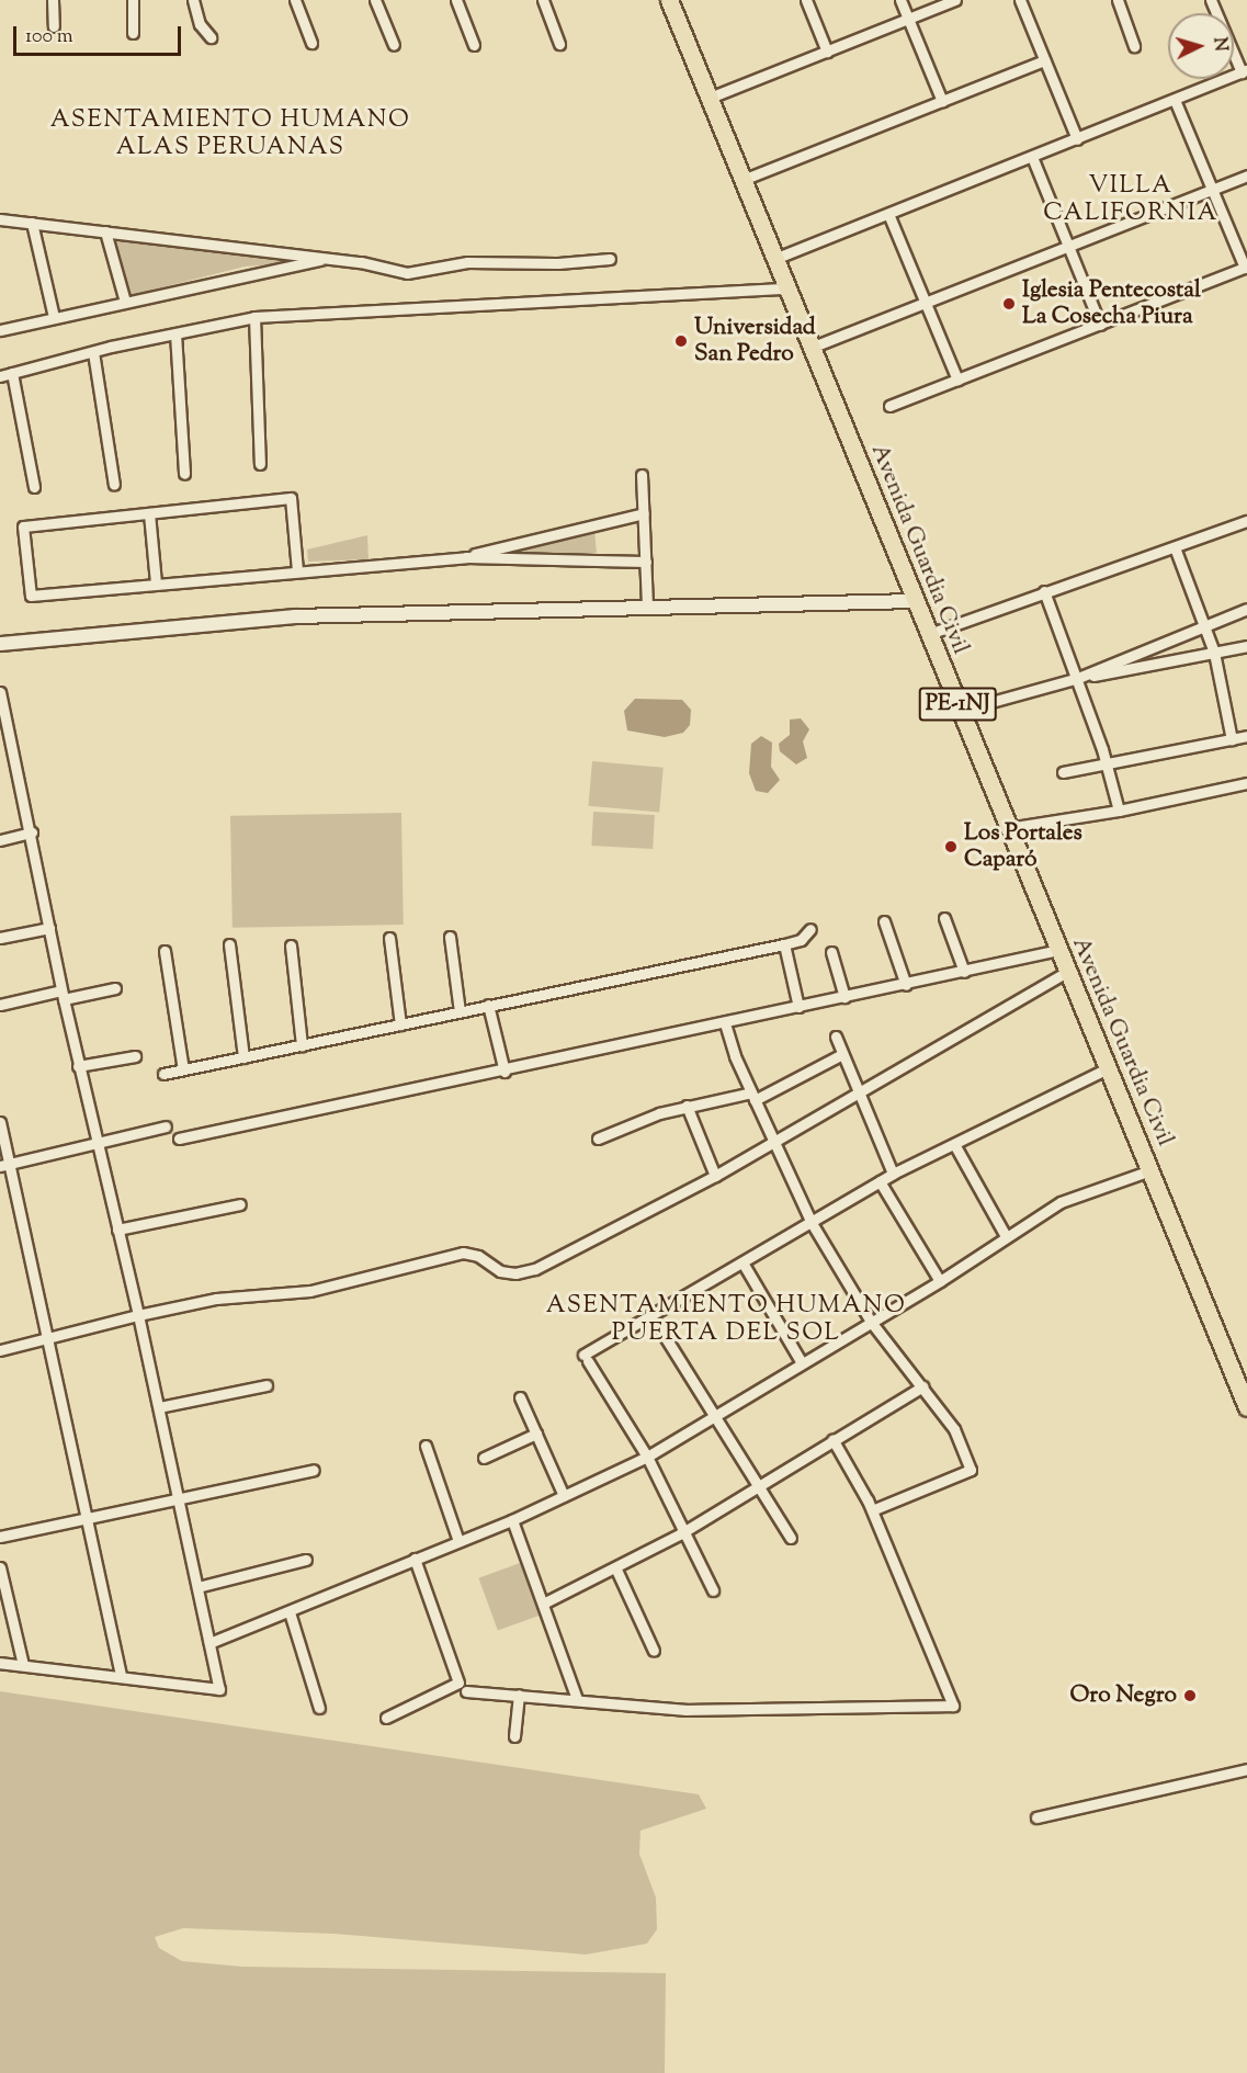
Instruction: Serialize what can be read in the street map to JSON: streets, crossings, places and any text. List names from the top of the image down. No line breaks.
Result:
{"streets":{"highway":["Avenida Guardia Civil","PE-1NJ"]},"districts":["ASENTAMIENTO HUMANO ALAS PERUANAS","VILLA CALIFORNIA","ASENTAMIENTO HUMANO PUERTA DEL SOL"],"places":["Iglesia Pentecostal La Cosecha Piura","Universidad San Pedro","Los Portales Caparó","Oro Negro"],"scale_bar":"100 m","north":"right"}
